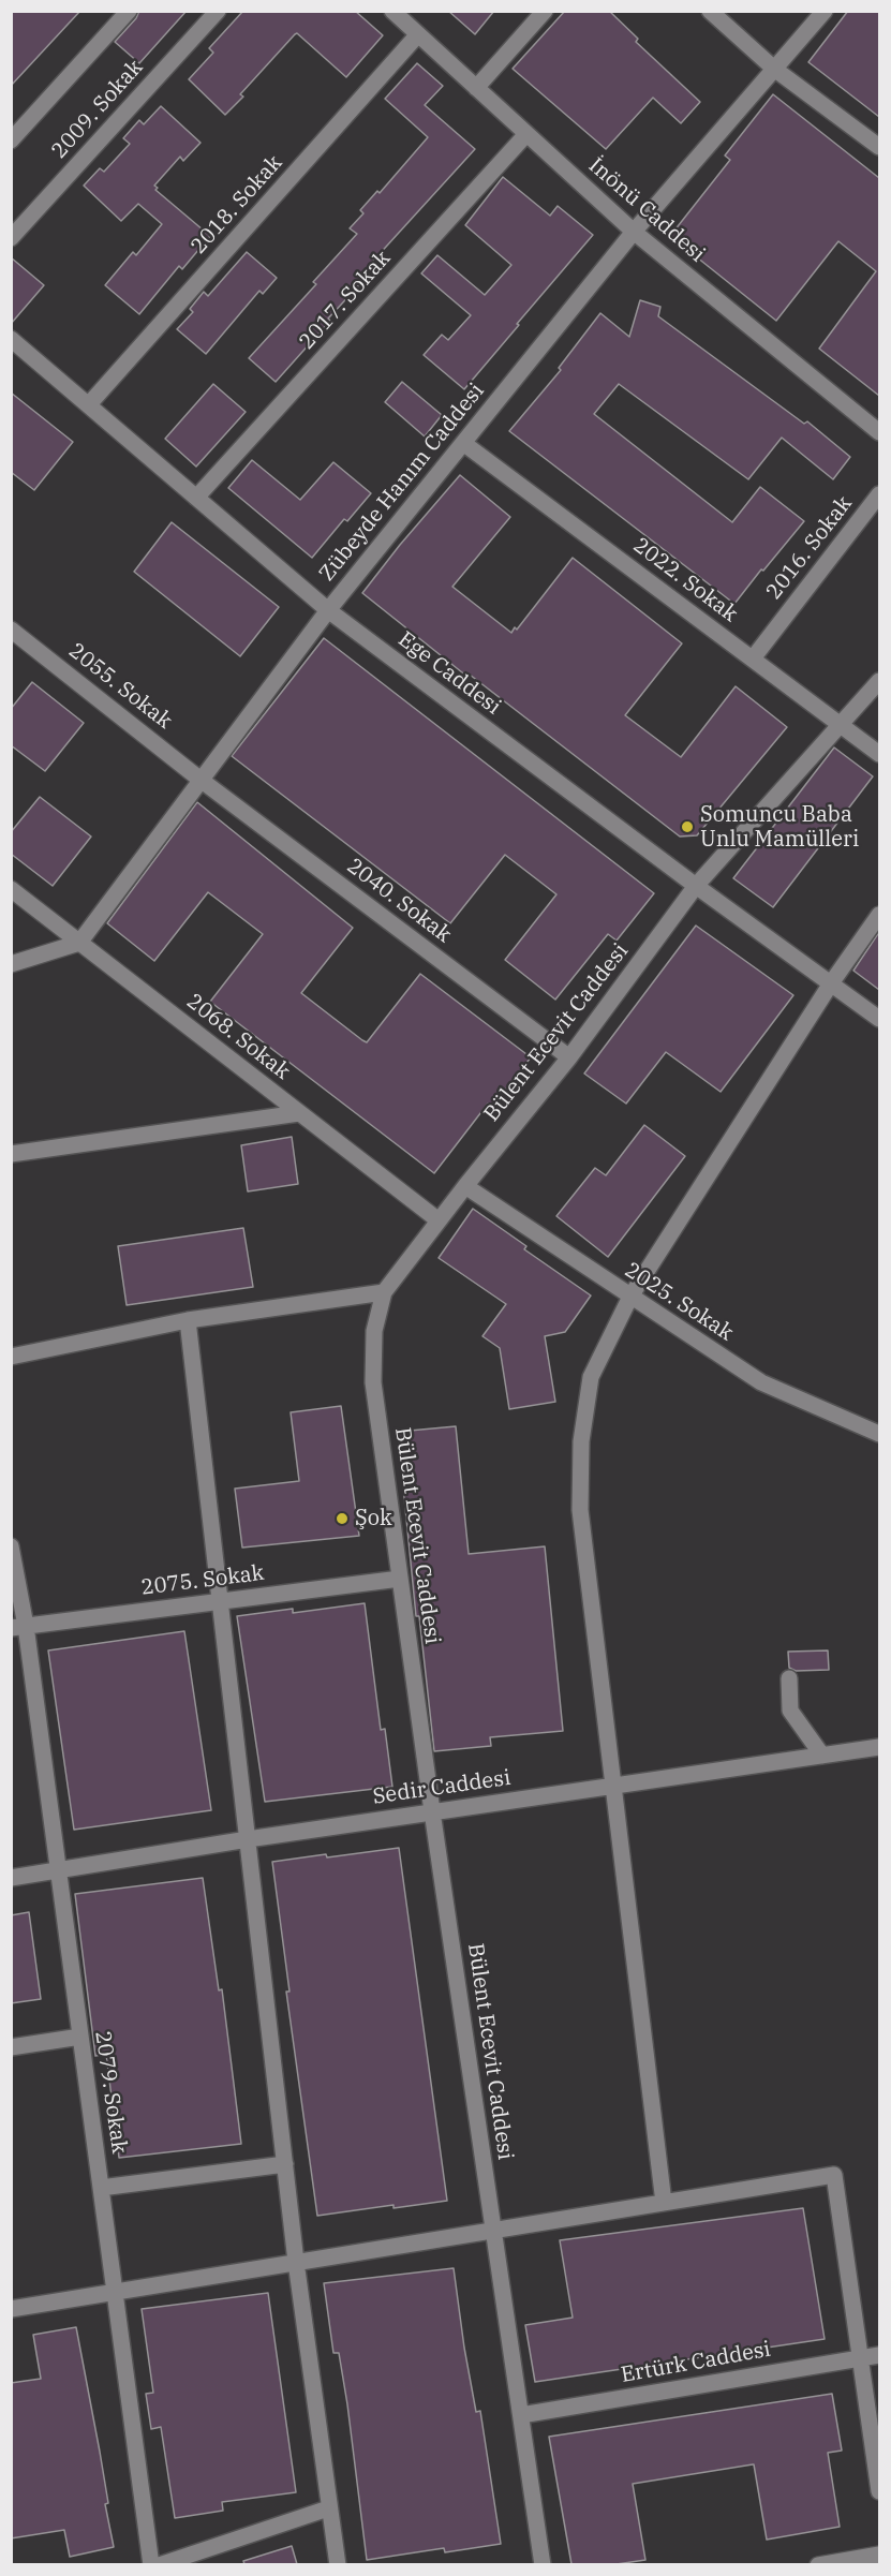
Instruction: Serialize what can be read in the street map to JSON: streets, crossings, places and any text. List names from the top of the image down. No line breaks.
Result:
{"streets":{"street":["2009. Sokak","2018. Sokak","İnönü Caddesi","2017. Sokak","Zübeyde Hanım Caddesi","2016. Sokak","2022. Sokak","Ege Caddesi","2055. Sokak","2040. Sokak","Bülent Ecevit Caddesi","2068. Sokak","2025. Sokak","2075. Sokak","Sedir Caddesi","2079. Sokak","Ertürk Caddesi"]},"crossings":[["2018. Sokak","İnönü Caddesi"],["2018. Sokak","Ege Caddesi"],["İnönü Caddesi","2017. Sokak"],["İnönü Caddesi","Zübeyde Hanım Caddesi"],["2017. Sokak","Ege Caddesi"],["Zübeyde Hanım Caddesi","2022. Sokak"],["Zübeyde Hanım Caddesi","Ege Caddesi"],["Zübeyde Hanım Caddesi","2055. Sokak"],["Zübeyde Hanım Caddesi","2040. Sokak"],["Zübeyde Hanım Caddesi","2068. Sokak"],["2016. Sokak","2022. Sokak"],["2022. Sokak","Bülent Ecevit Caddesi"],["Ege Caddesi","Bülent Ecevit Caddesi"],["2055. Sokak","2040. Sokak"],["2040. Sokak","Bülent Ecevit Caddesi"],["Bülent Ecevit Caddesi","2068. Sokak"],["Bülent Ecevit Caddesi","2025. Sokak"],["Bülent Ecevit Caddesi","2075. Sokak"],["Bülent Ecevit Caddesi","Sedir Caddesi"],["Bülent Ecevit Caddesi","Ertürk Caddesi"],["2075. Sokak","2079. Sokak"],["Sedir Caddesi","2079. Sokak"]],"places":["Somuncu Baba Unlu Mamülleri","Şok"]}
